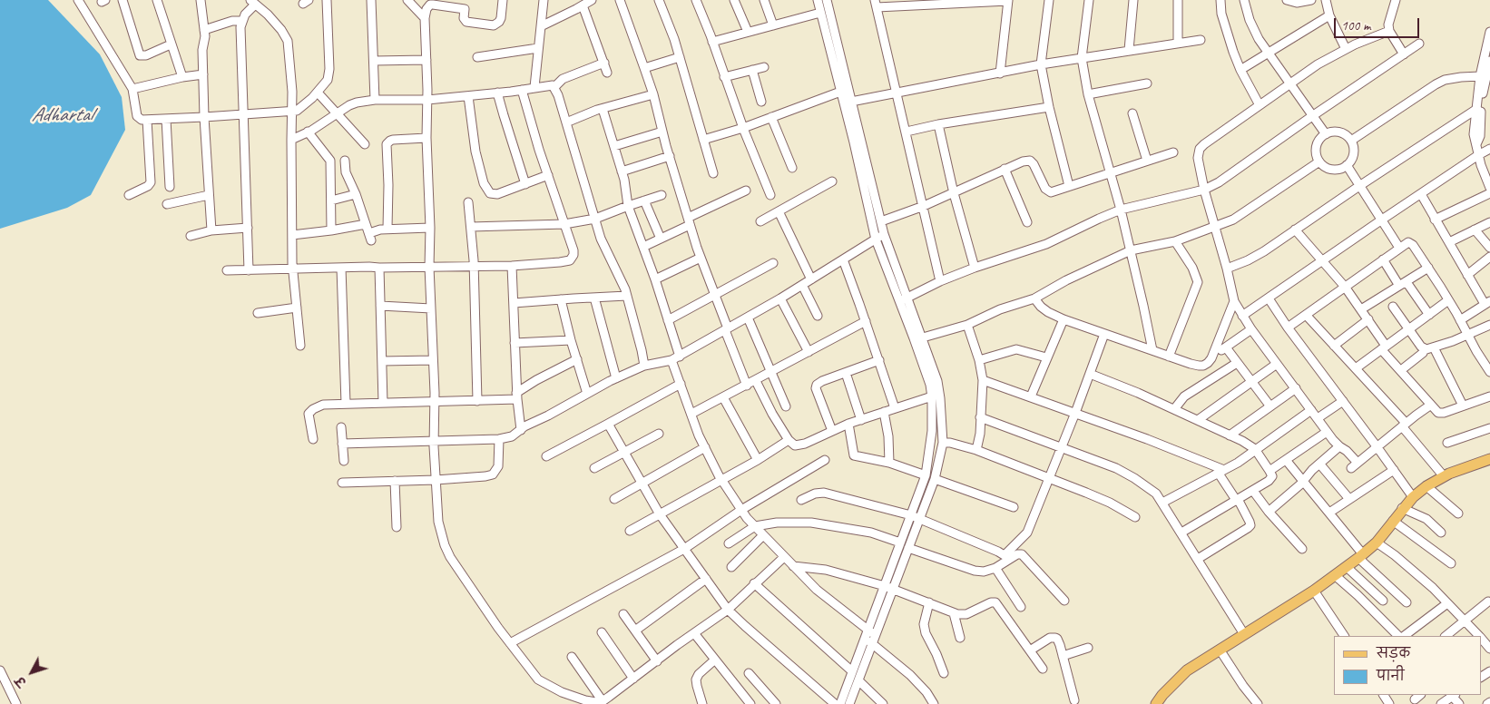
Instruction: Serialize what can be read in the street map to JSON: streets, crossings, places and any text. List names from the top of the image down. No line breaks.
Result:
{"water":["Adhartal"],"legend":["सड़क","पानी"],"scale_bar":"100 m","north":"bottom left"}
